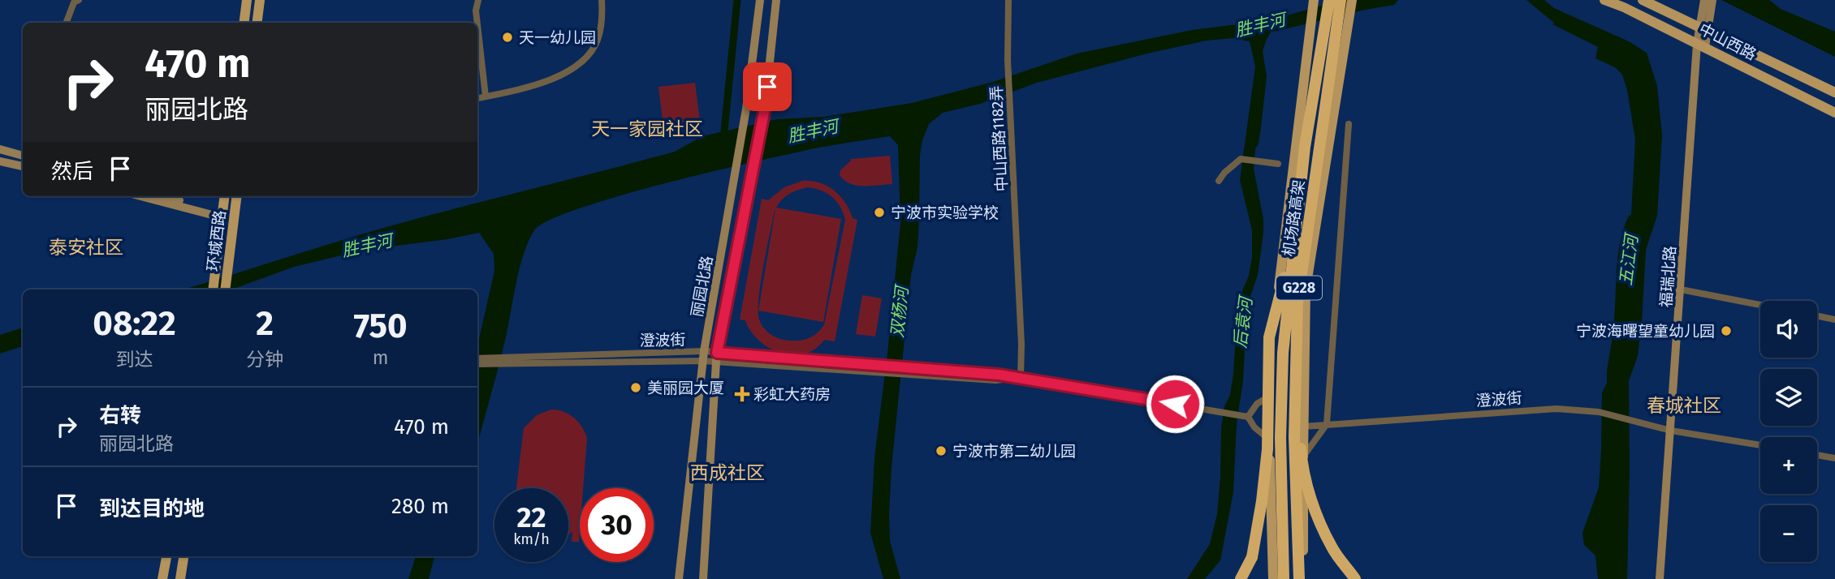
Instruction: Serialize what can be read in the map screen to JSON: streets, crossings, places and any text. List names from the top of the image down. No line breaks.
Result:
{"streets":{"highway":["机场路高架","G228"],"main road":["中山西路","环城西路","福瑞北路","丽园北路"],"street":["中山西路1182弄","澄波街"]},"crossings":[["中山西路","福瑞北路"],["中山西路1182弄","澄波街"],["福瑞北路","澄波街"],["丽园北路","澄波街"]],"districts":["天一家园社区","泰安社区","春城社区","西成社区"],"water":["胜丰河","五江河","双杨河","后袁河"],"places":{"other":["天一幼儿园","宁波市实验学校","宁波海曙望童幼儿园","美丽园大厦","宁波市第二幼儿园"],"health":["彩虹大药房"]},"page":{"turn":["470 m","丽园北路"],"then":"然后","eta":["08:22","到达","2","分钟","750","m"],"map_buttons":["+","−"],"list":[{"name":"右转","note":"丽园北路","value":"470 m"},{"name":"到达目的地","value":"280 m"}],"speed":"22 km/h","limit":"30"}}
